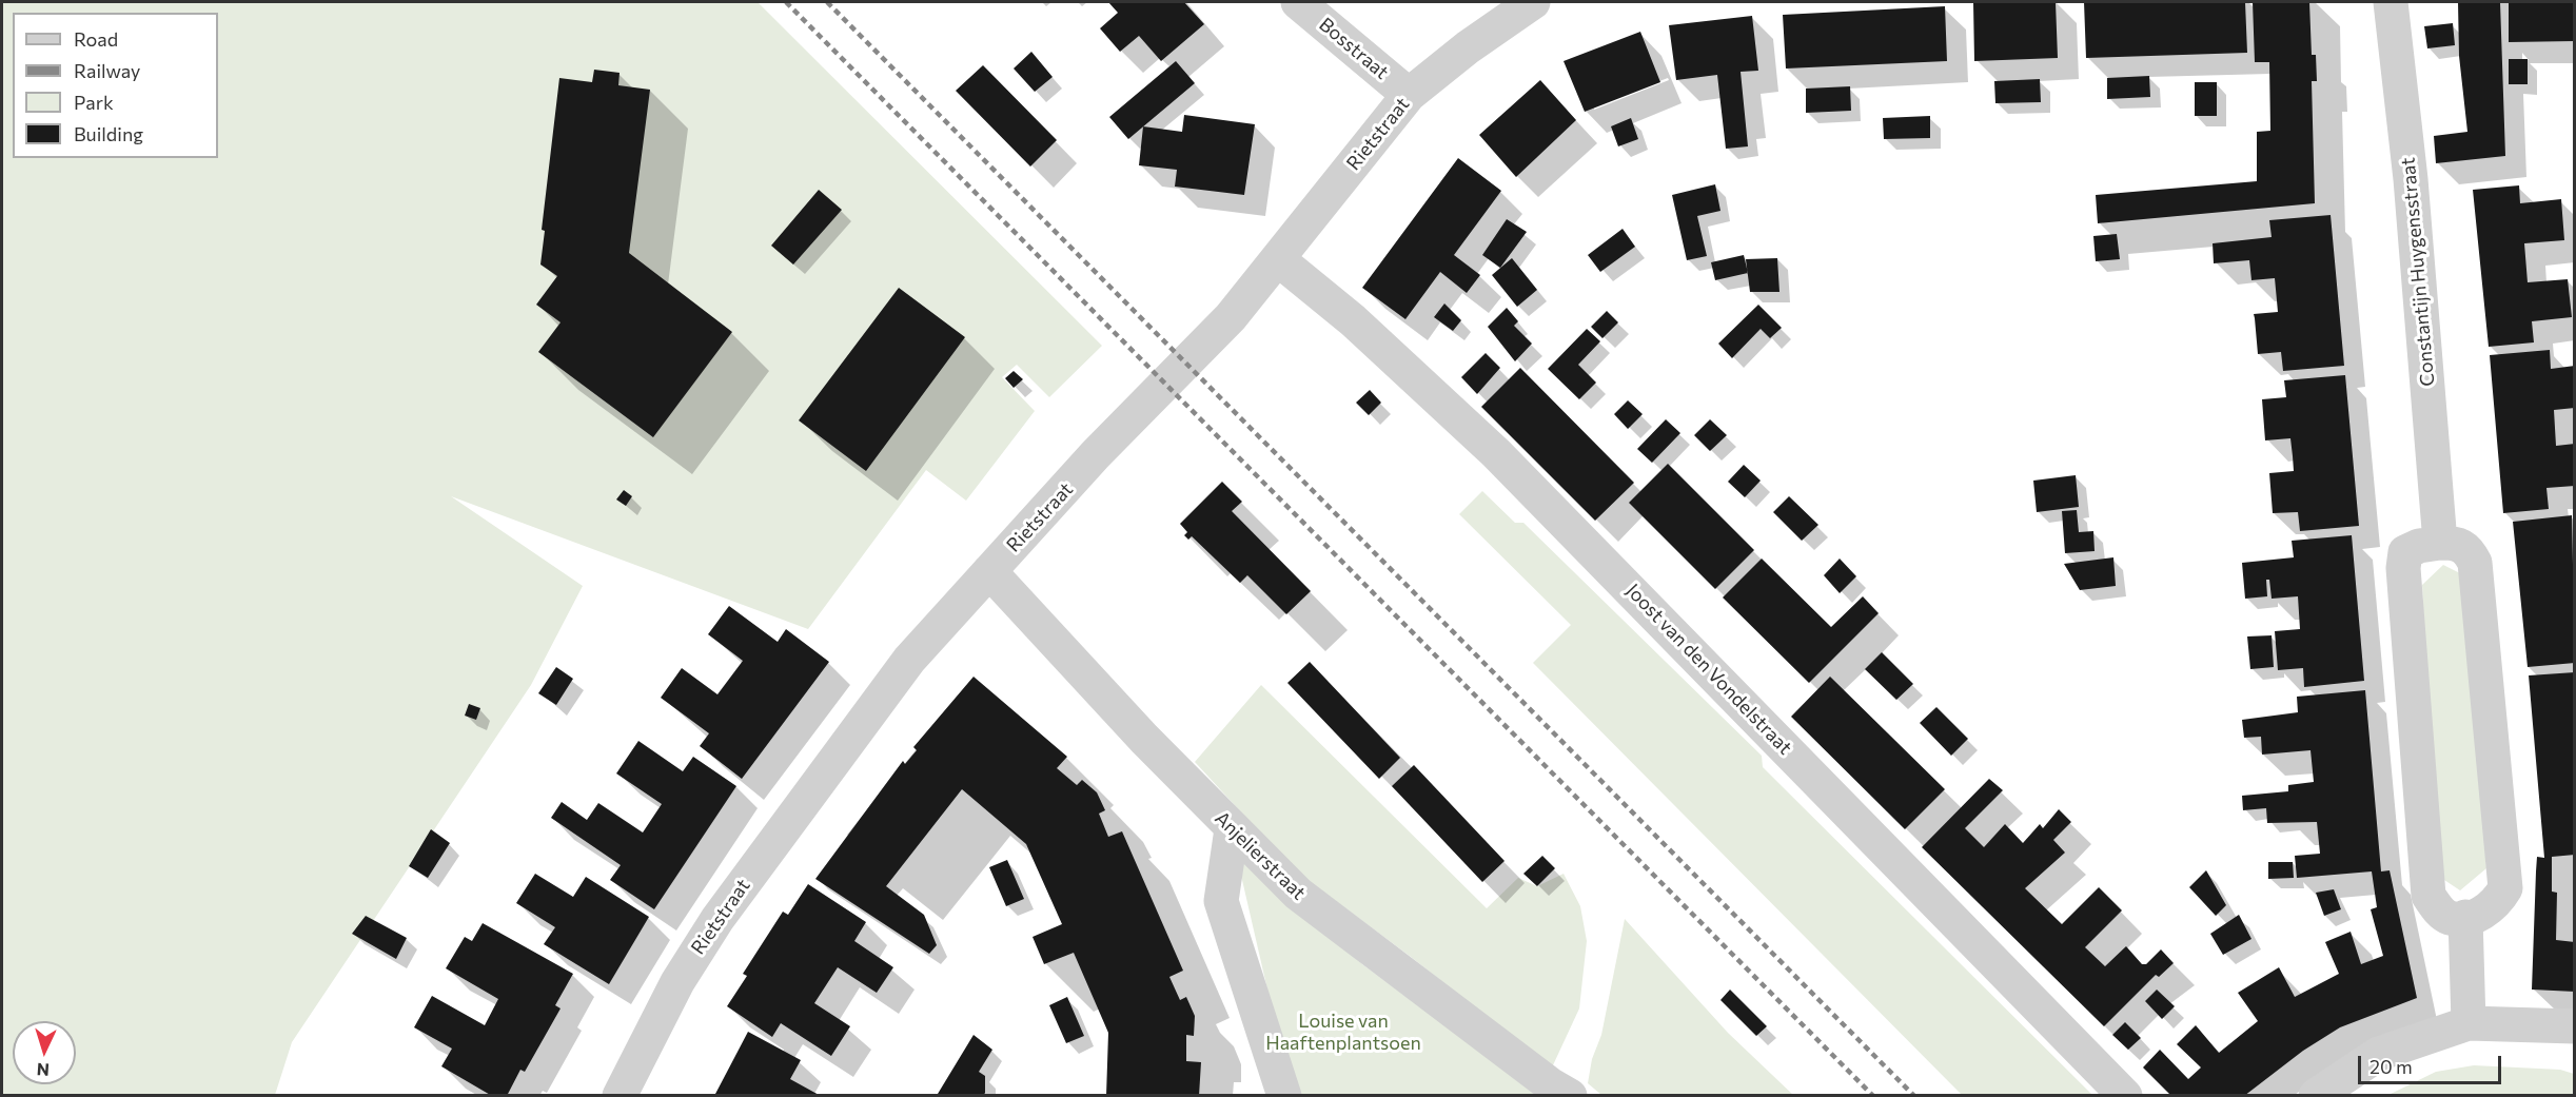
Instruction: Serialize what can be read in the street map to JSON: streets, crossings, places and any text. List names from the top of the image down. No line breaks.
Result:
{"streets":{"street":["Bosstraat","Rietstraat","Constantijn Huygensstraat","Joost van den Vondelstraat","Anjelierstraat"]},"crossings":[["Bosstraat","Rietstraat"],["Rietstraat","Joost van den Vondelstraat"],["Rietstraat","Anjelierstraat"]],"parks":["Louise van Haaftenplantsoen"],"legend":["Road","Railway","Park","Building"],"scale_bar":"20 m","north":"bottom"}
